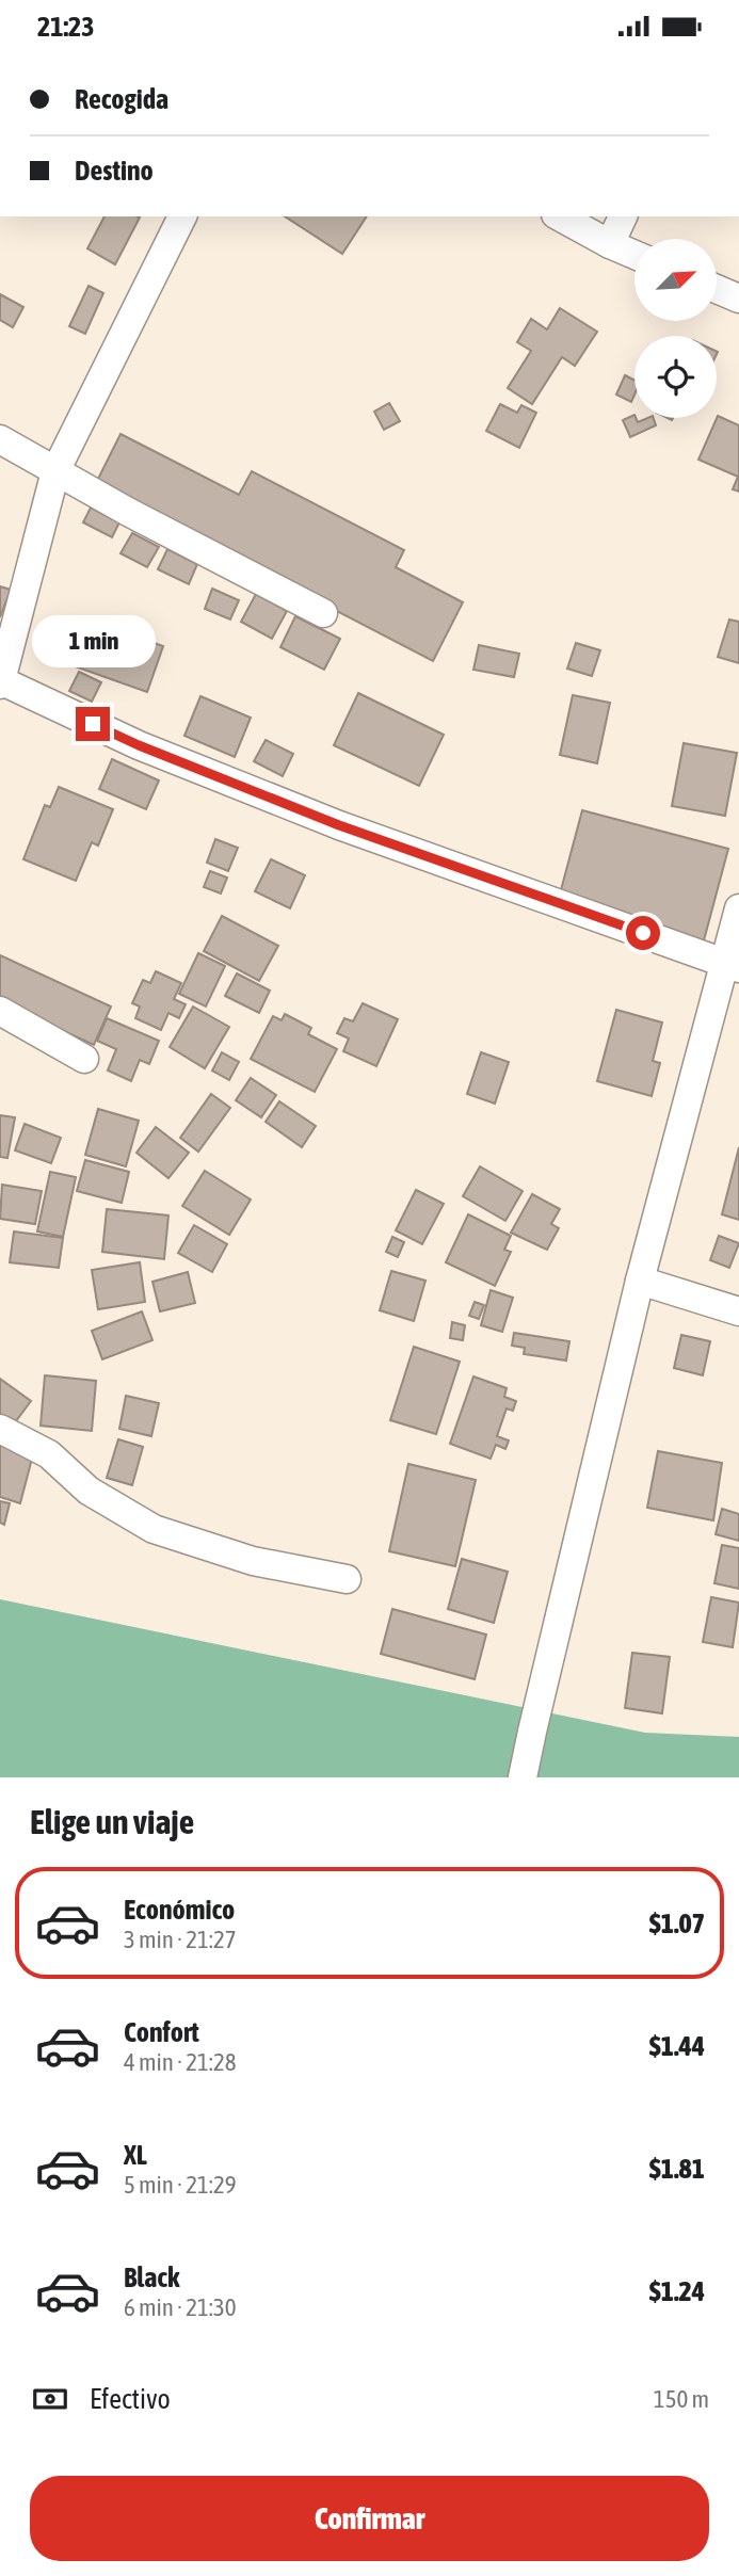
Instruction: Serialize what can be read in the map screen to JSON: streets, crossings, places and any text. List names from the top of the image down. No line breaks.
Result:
{"north":"top right","page":{"status":"21:23","banner":["Recogida","Destino"],"bubble":"1 min","heading":"Elige un viaje","list":[{"name":"Económico","note":"3 min · 21:27","value":"$1.07"},{"name":"Confort","note":"4 min · 21:28","value":"$1.44"},{"name":"XL","note":"5 min · 21:29","value":"$1.81"},{"name":"Black","note":"6 min · 21:30","value":"$1.24"}],"pay":["Efectivo","150 m"],"buttons":"Confirmar"}}
